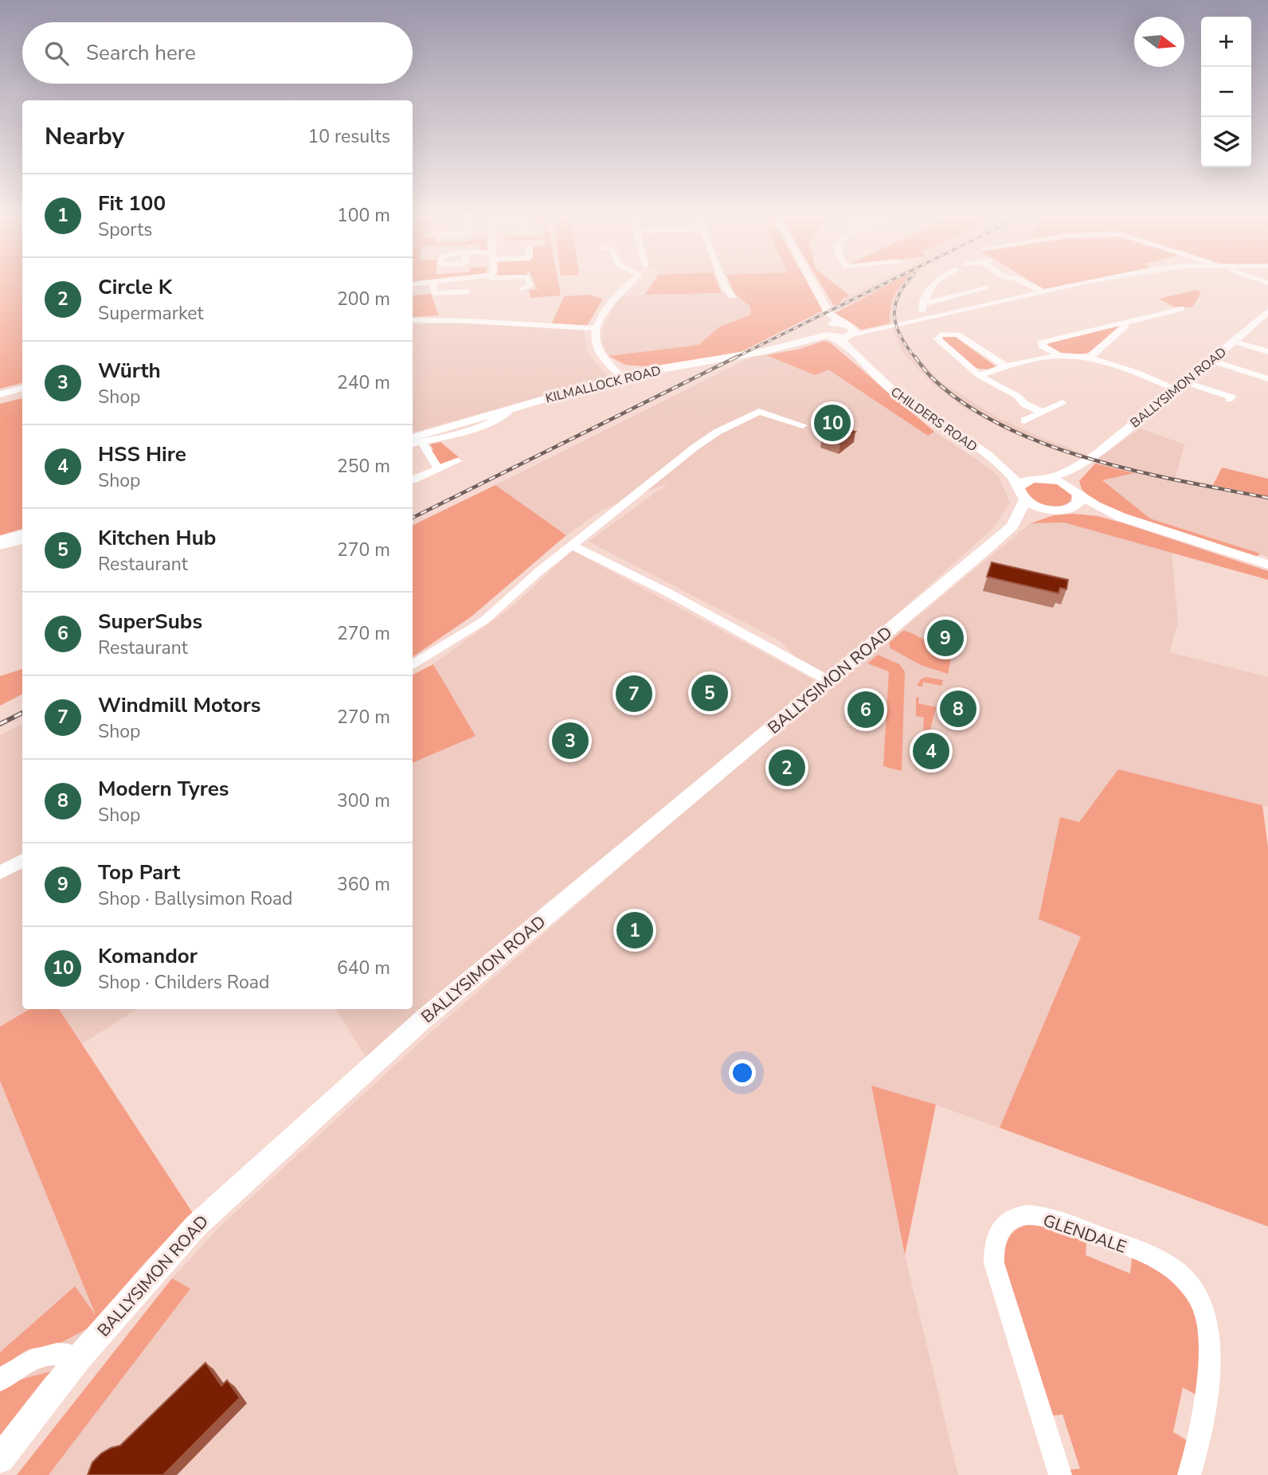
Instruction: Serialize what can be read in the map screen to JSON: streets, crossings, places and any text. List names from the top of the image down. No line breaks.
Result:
{"streets":{"main road":["KILMALLOCK ROAD","BALLYSIMON ROAD","CHILDERS ROAD"],"street":["GLENDALE"]},"crossings":[["KILMALLOCK ROAD","CHILDERS ROAD"],["BALLYSIMON ROAD","CHILDERS ROAD"]],"north":"right","page":{"map_buttons":["+","−"],"search":"Search here","heading":["Nearby","10 results"],"list":[{"mark":"1","name":"Fit 100","note":"Sports","value":"100 m"},{"mark":"2","name":"Circle K","note":"Supermarket","value":"200 m"},{"mark":"3","name":"Würth","note":"Shop","value":"240 m"},{"mark":"4","name":"HSS Hire","note":"Shop","value":"250 m"},{"mark":"5","name":"Kitchen Hub","note":"Restaurant","value":"270 m"},{"mark":"6","name":"SuperSubs","note":"Restaurant","value":"270 m"},{"mark":"7","name":"Windmill Motors","note":"Shop","value":"270 m"},{"mark":"8","name":"Modern Tyres","note":"Shop","value":"300 m"},{"mark":"9","name":"Top Part","note":"Shop · Ballysimon Road","value":"360 m"},{"mark":"10","name":"Komandor","note":"Shop · Childers Road","value":"640 m"}],"pins":["10","9","5","7","8","6","3","4","2","1"]}}
